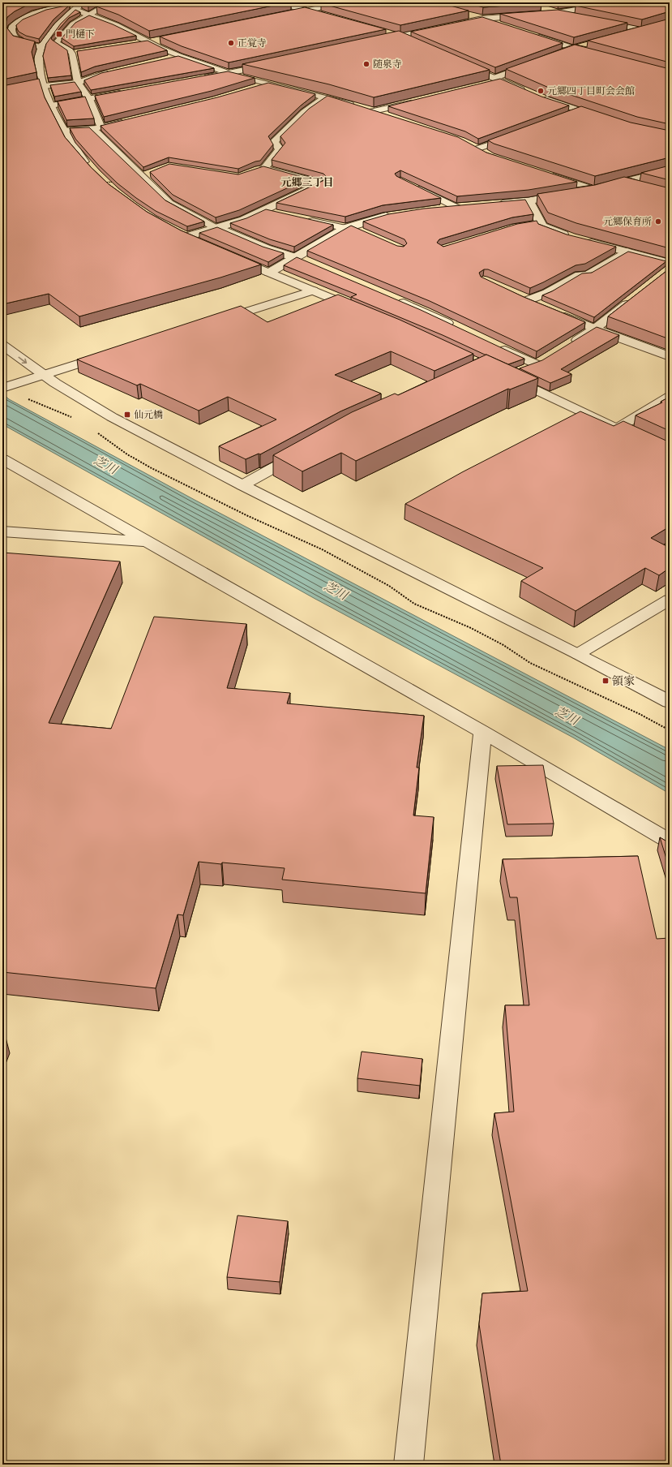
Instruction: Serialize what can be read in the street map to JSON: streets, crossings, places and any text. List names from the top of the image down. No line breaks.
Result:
{"districts":["元郷三丁目"],"water":["芝川"],"places":{"transit":["門樋下","仙元橋","領家"],"other":["正覚寺","随泉寺","元郷四丁目町会会館","元郷保育所"]}}
